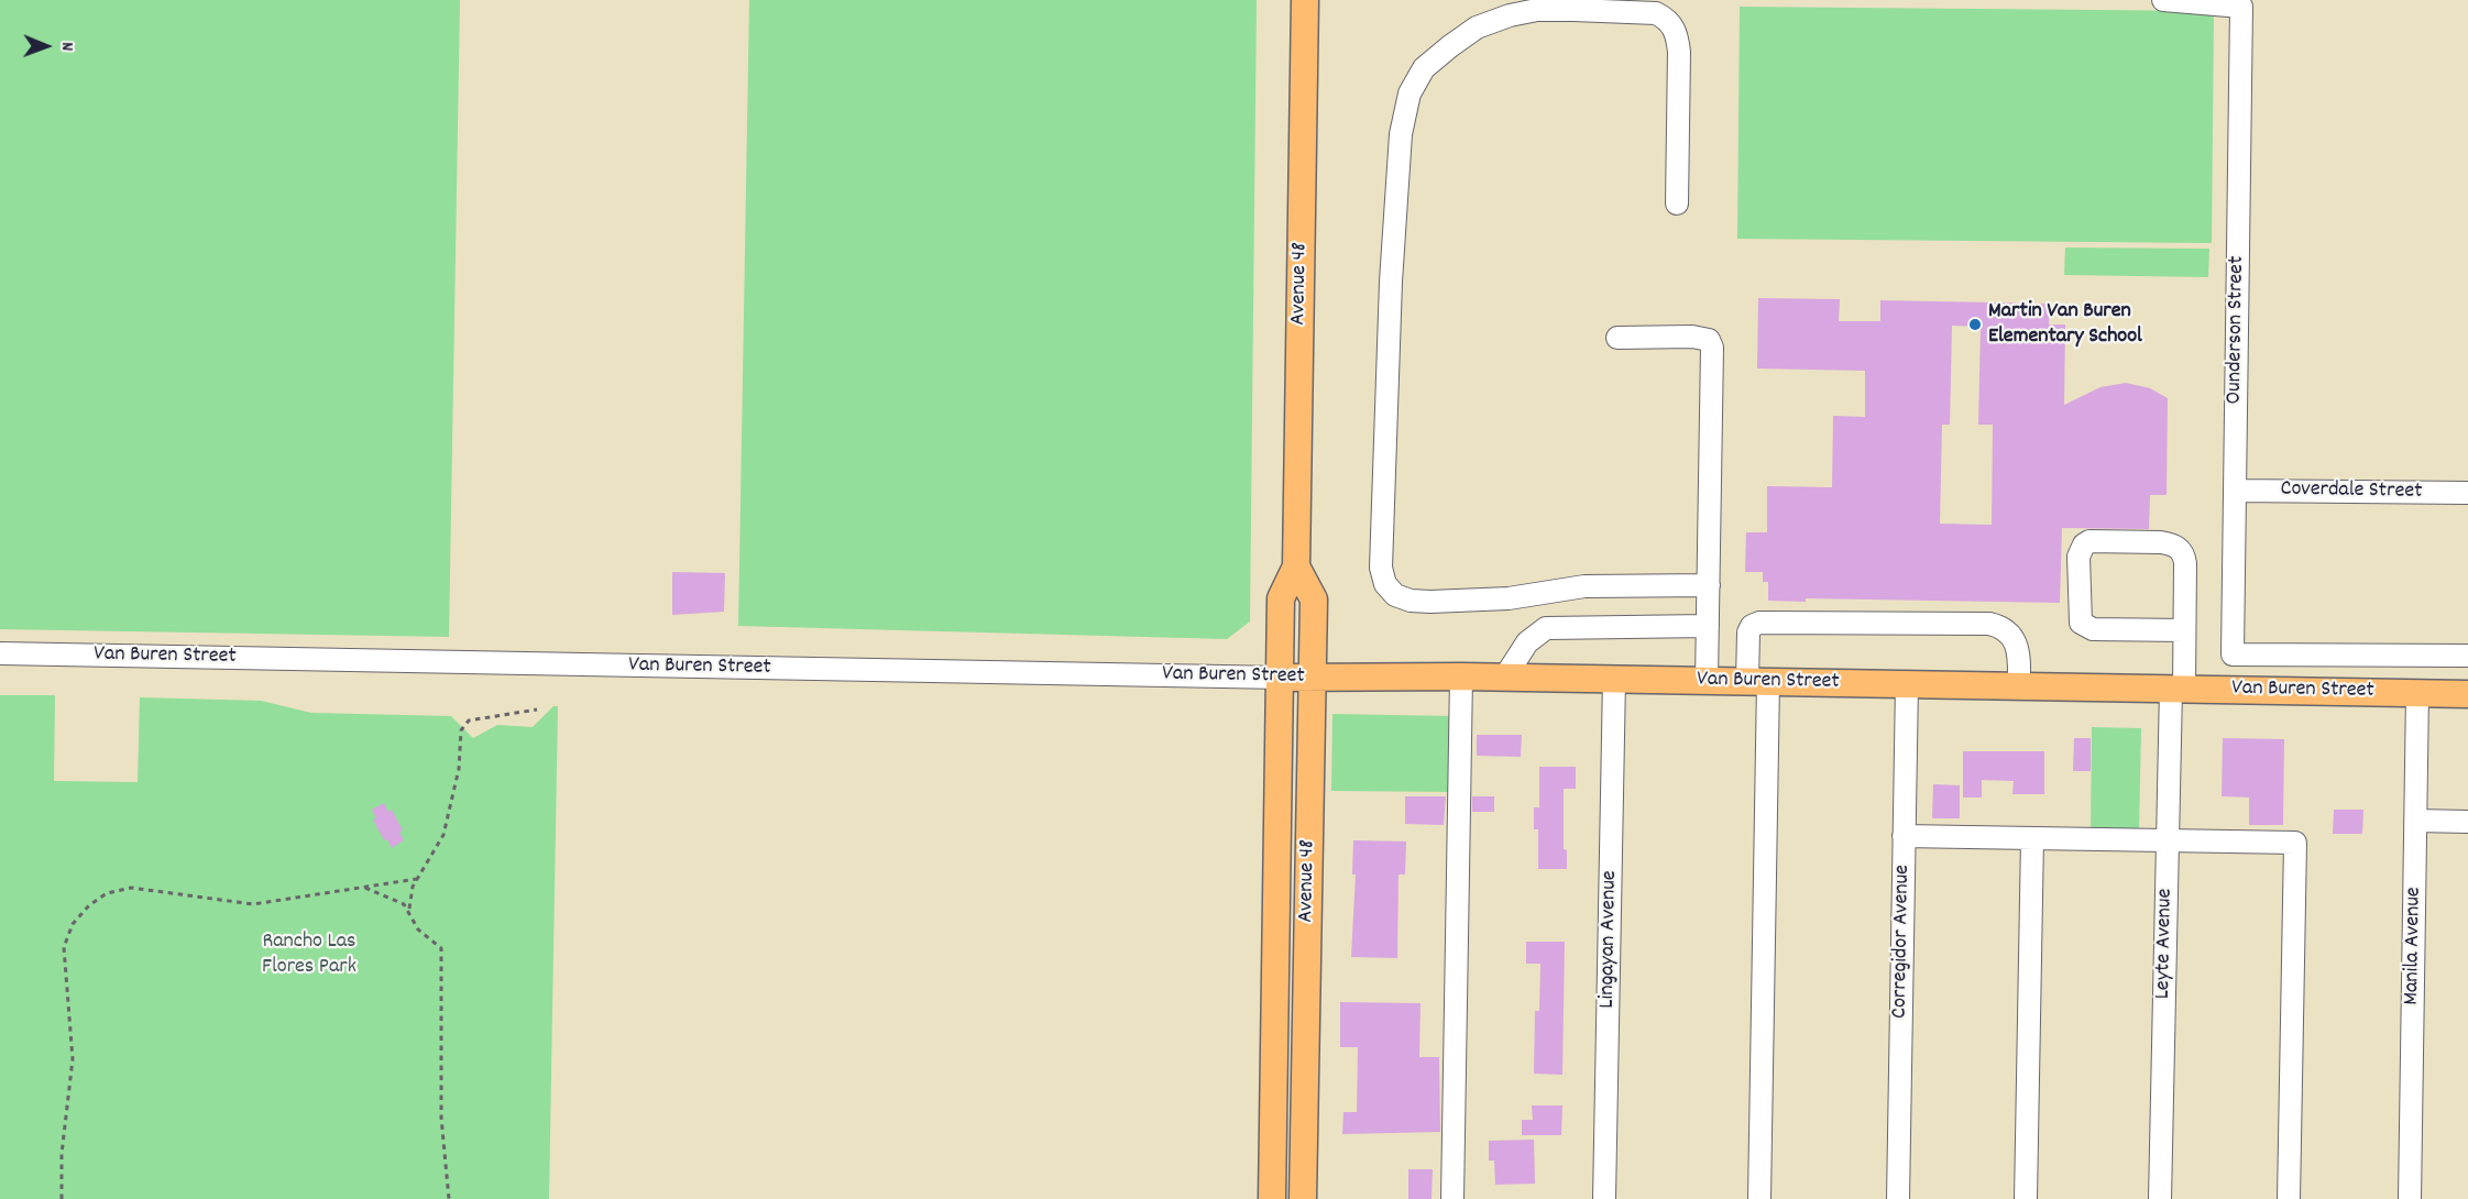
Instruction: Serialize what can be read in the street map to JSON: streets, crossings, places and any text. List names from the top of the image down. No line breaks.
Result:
{"streets":{"main road":["Avenue 48","Van Buren Street"],"street":["Ounderson Street","Coverdale Street","Lingayan Avenue","Corregidor Avenue","Leyte Avenue","Manila Avenue"]},"crossings":[["Avenue 48","Van Buren Street"],["Ounderson Street","Coverdale Street"],["Van Buren Street","Lingayan Avenue"],["Van Buren Street","Corregidor Avenue"],["Van Buren Street","Leyte Avenue"],["Van Buren Street","Manila Avenue"]],"parks":["Rancho Las Flores Park"],"places":["Martin Van Buren Elementary School"],"north":"right"}
